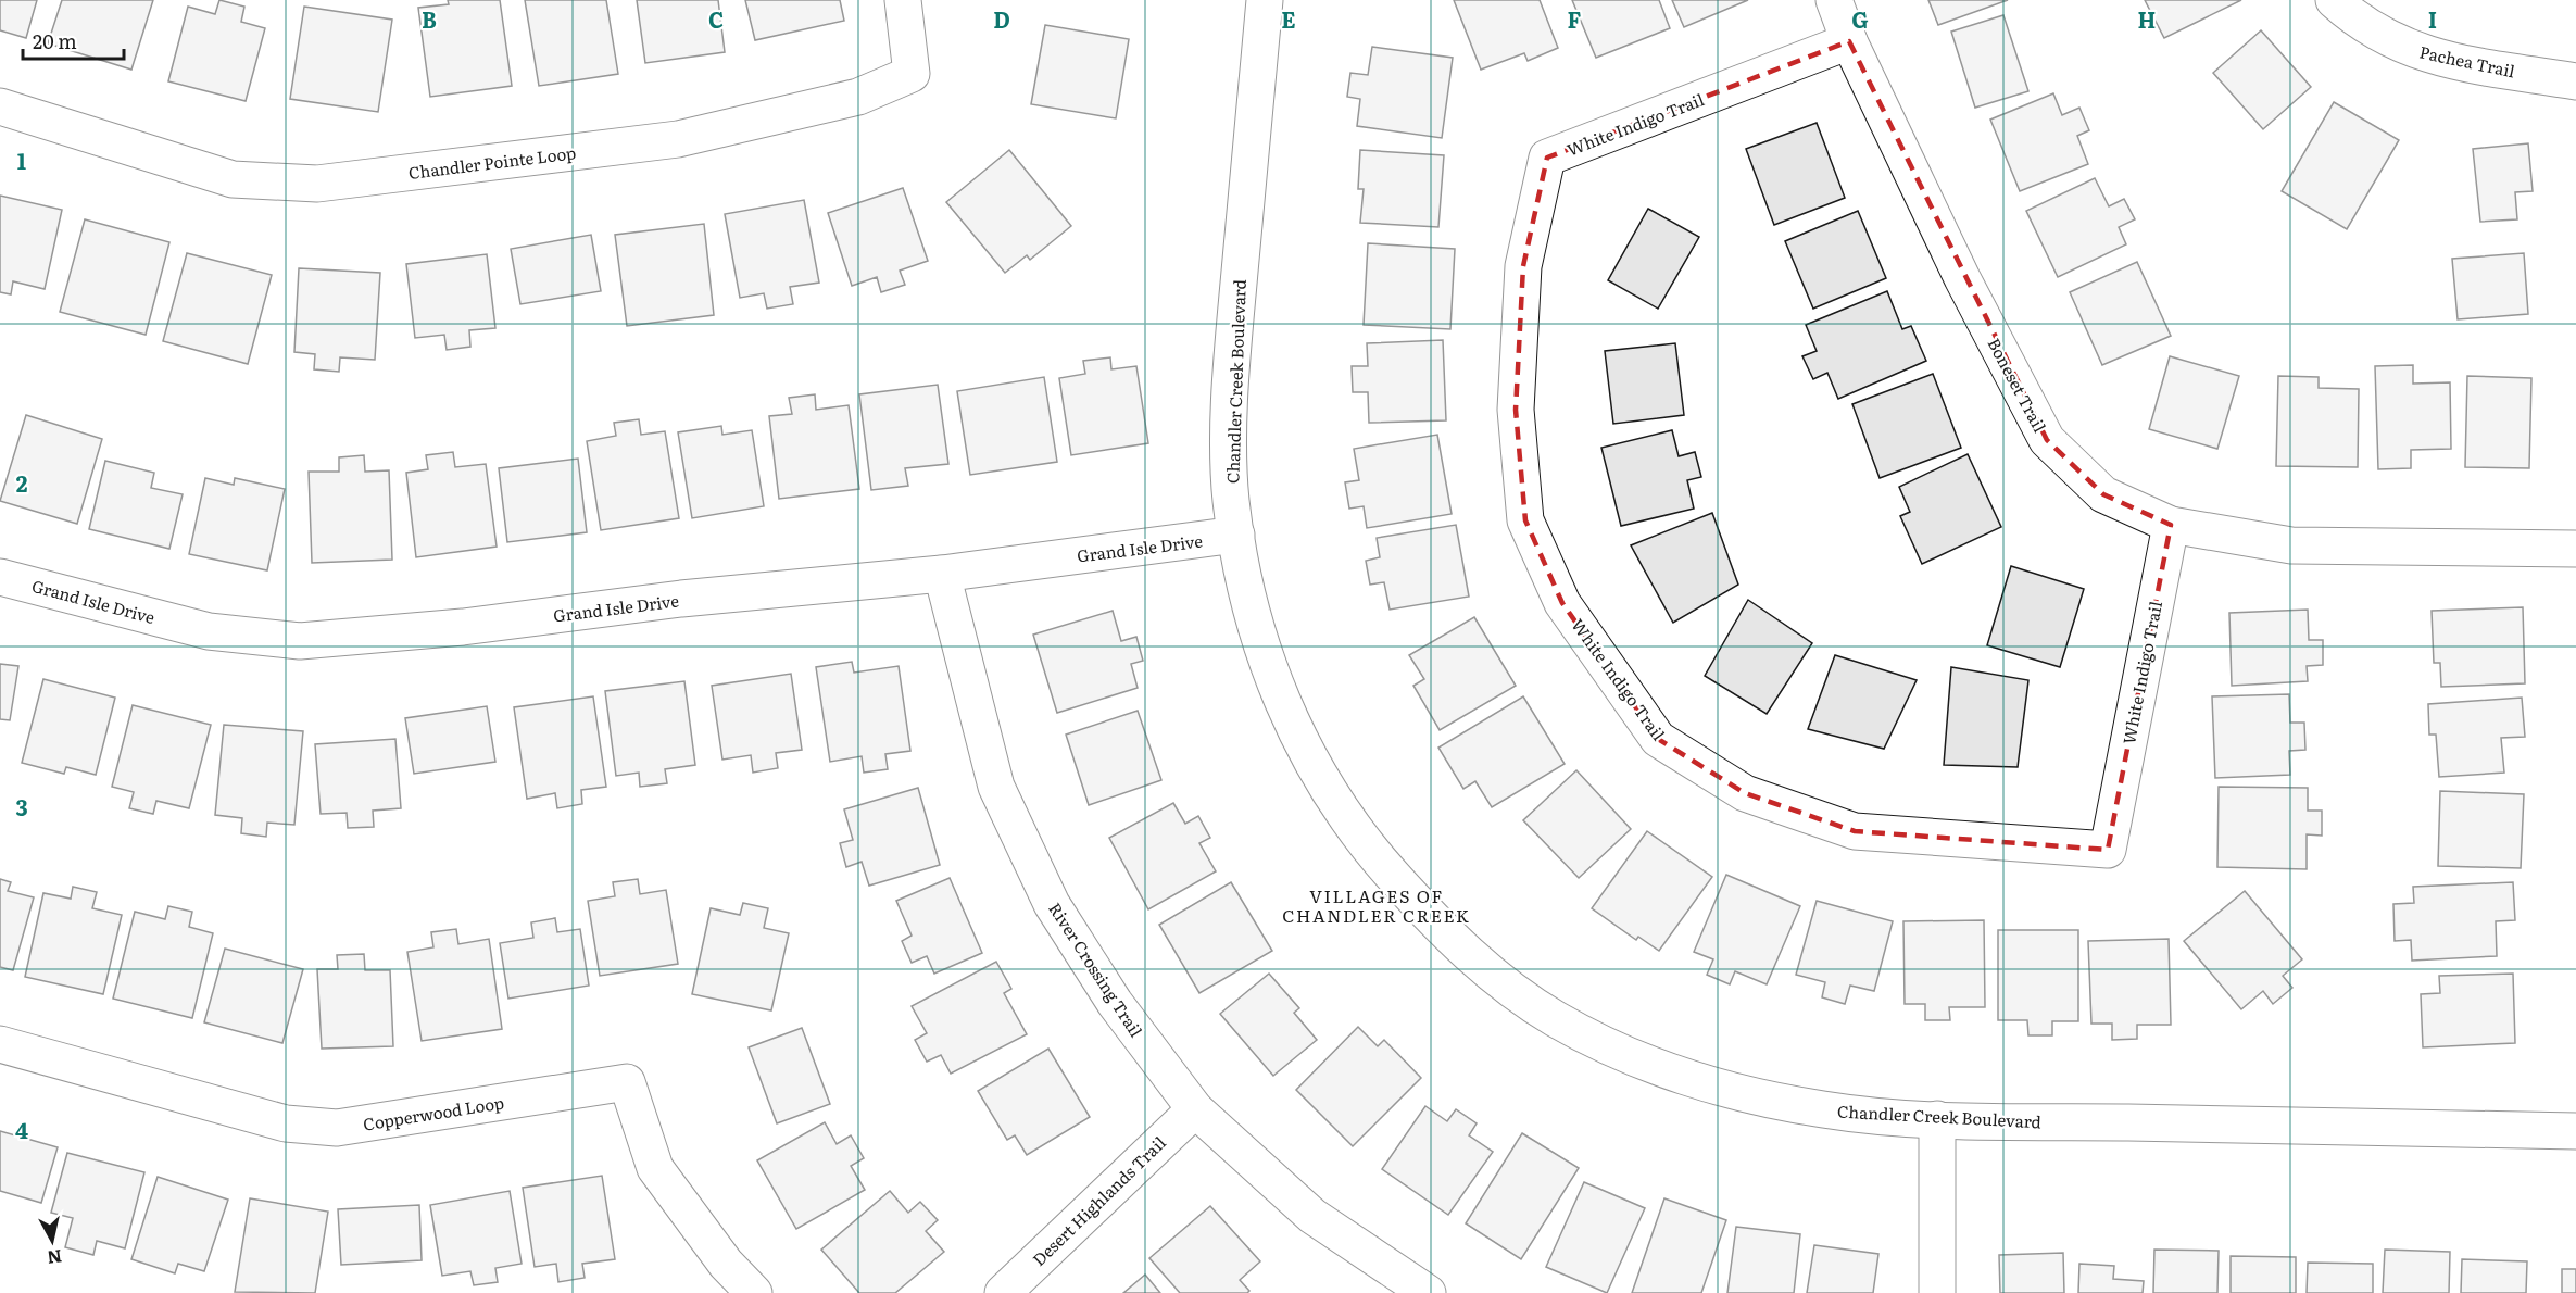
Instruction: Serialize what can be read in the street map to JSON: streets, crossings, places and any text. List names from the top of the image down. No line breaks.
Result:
{"streets":{"street":["Pachea Trail","White Indigo Trail","Chandler Pointe Loop","Chandler Creek Boulevard","Boneset Trail","Grand Isle Drive","River Crossing Trail","Copperwood Loop","Desert Highlands Trail"]},"crossings":[["White Indigo Trail","Boneset Trail"],["Chandler Creek Boulevard","Grand Isle Drive"],["Grand Isle Drive","River Crossing Trail"],["River Crossing Trail","Desert Highlands Trail"]],"districts":["VILLAGES OF CHANDLER CREEK"],"scale_bar":"20 m","north":"bottom","grid":{"columns":["B","C","D","E","F","G","H","I"],"rows":["1","2","3","4"]}}
